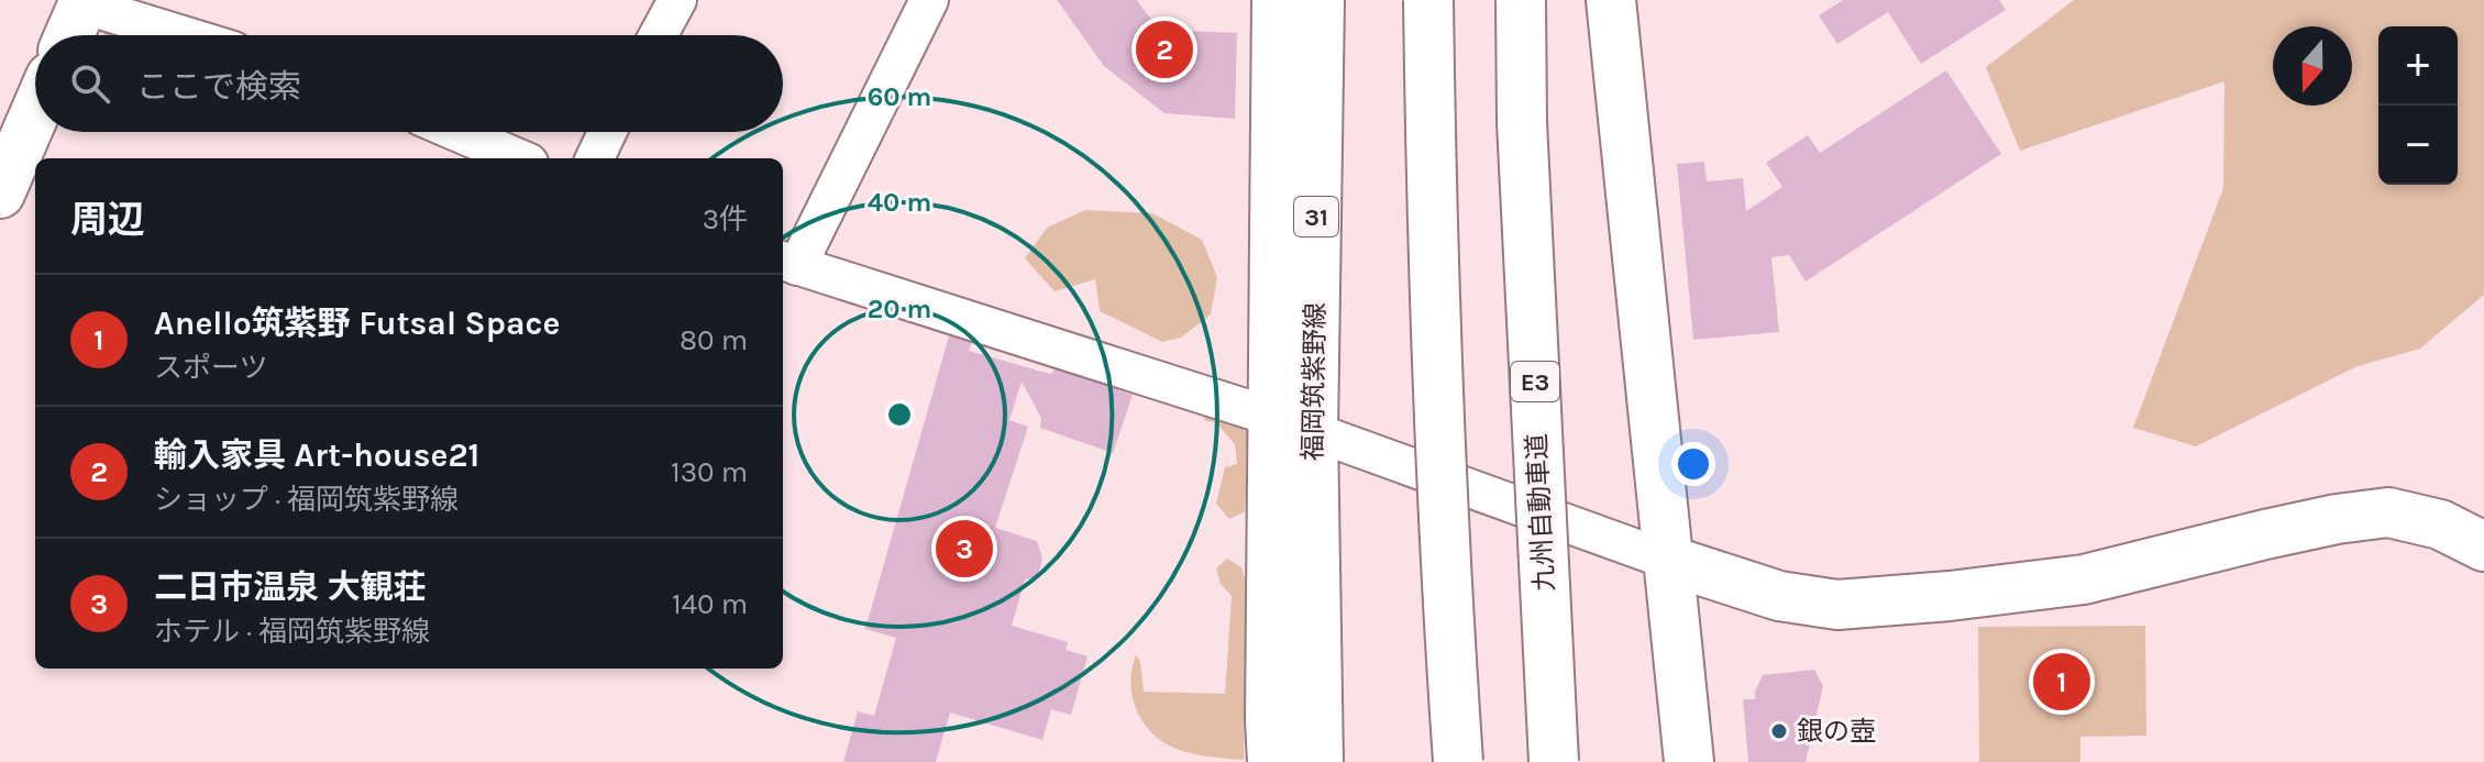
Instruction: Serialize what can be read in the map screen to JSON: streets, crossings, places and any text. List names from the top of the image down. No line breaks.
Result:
{"streets":{"main road":["31","福岡筑紫野線","E3","九州自動車道"]},"places":["銀の壺"],"north":"bottom","page":{"pins":["2","3","1"],"map_buttons":["+","−"],"search":"ここで検索","heading":["周辺","3件"],"list":[{"mark":"1","name":"Anello筑紫野 Futsal Space","note":"スポーツ","value":"80 m"},{"mark":"2","name":"輸入家具 Art-house21","note":"ショップ · 福岡筑紫野線","value":"130 m"},{"mark":"3","name":"二日市温泉 大観荘","note":"ホテル · 福岡筑紫野線","value":"140 m"}]},"rings":["60 m","40 m","20 m"]}
